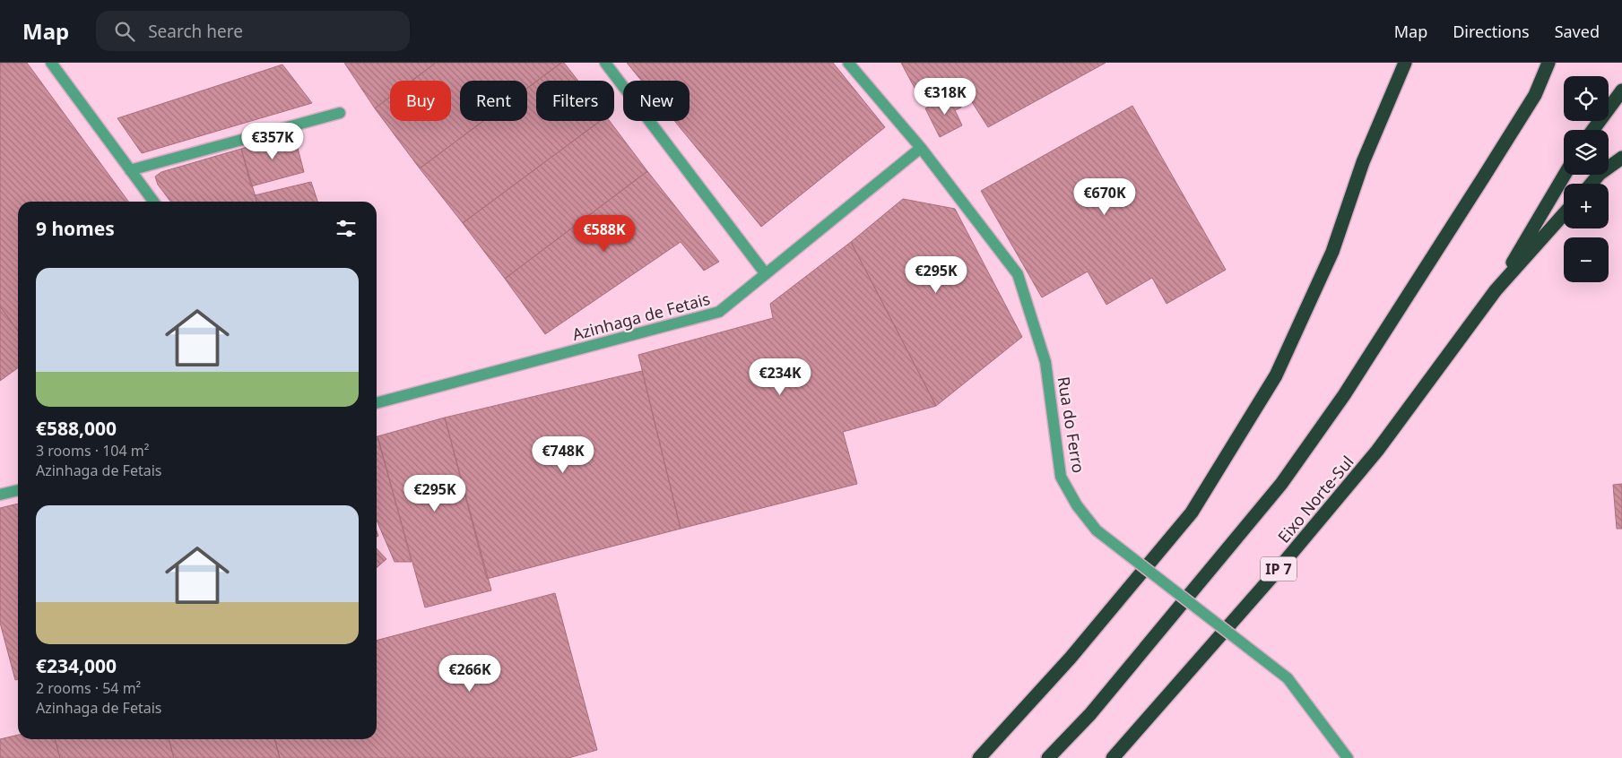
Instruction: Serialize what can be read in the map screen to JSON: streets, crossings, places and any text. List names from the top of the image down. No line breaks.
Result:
{"streets":{"highway":["Eixo Norte-Sul","IP 7"],"street":["Azinhaga de Fetais","Rua do Ferro"]},"crossings":[["Azinhaga de Fetais","Rua do Ferro"]],"page":{"header":"Map","search":"Search here","nav":["Map","Directions","Saved"],"map_buttons":["+","−"],"price":["€318K","€357K","€670K","€588K","€295K","€234K","€748K","€295K","€266K"],"chip":["Buy","Rent","Filters","New"],"heading":"9 homes","list":[{"name":"€588,000","note":"3 rooms · 104 m² · Azinhaga de Fetais"},{"name":"€234,000","note":"2 rooms · 54 m² · Azinhaga de Fetais"}]}}
